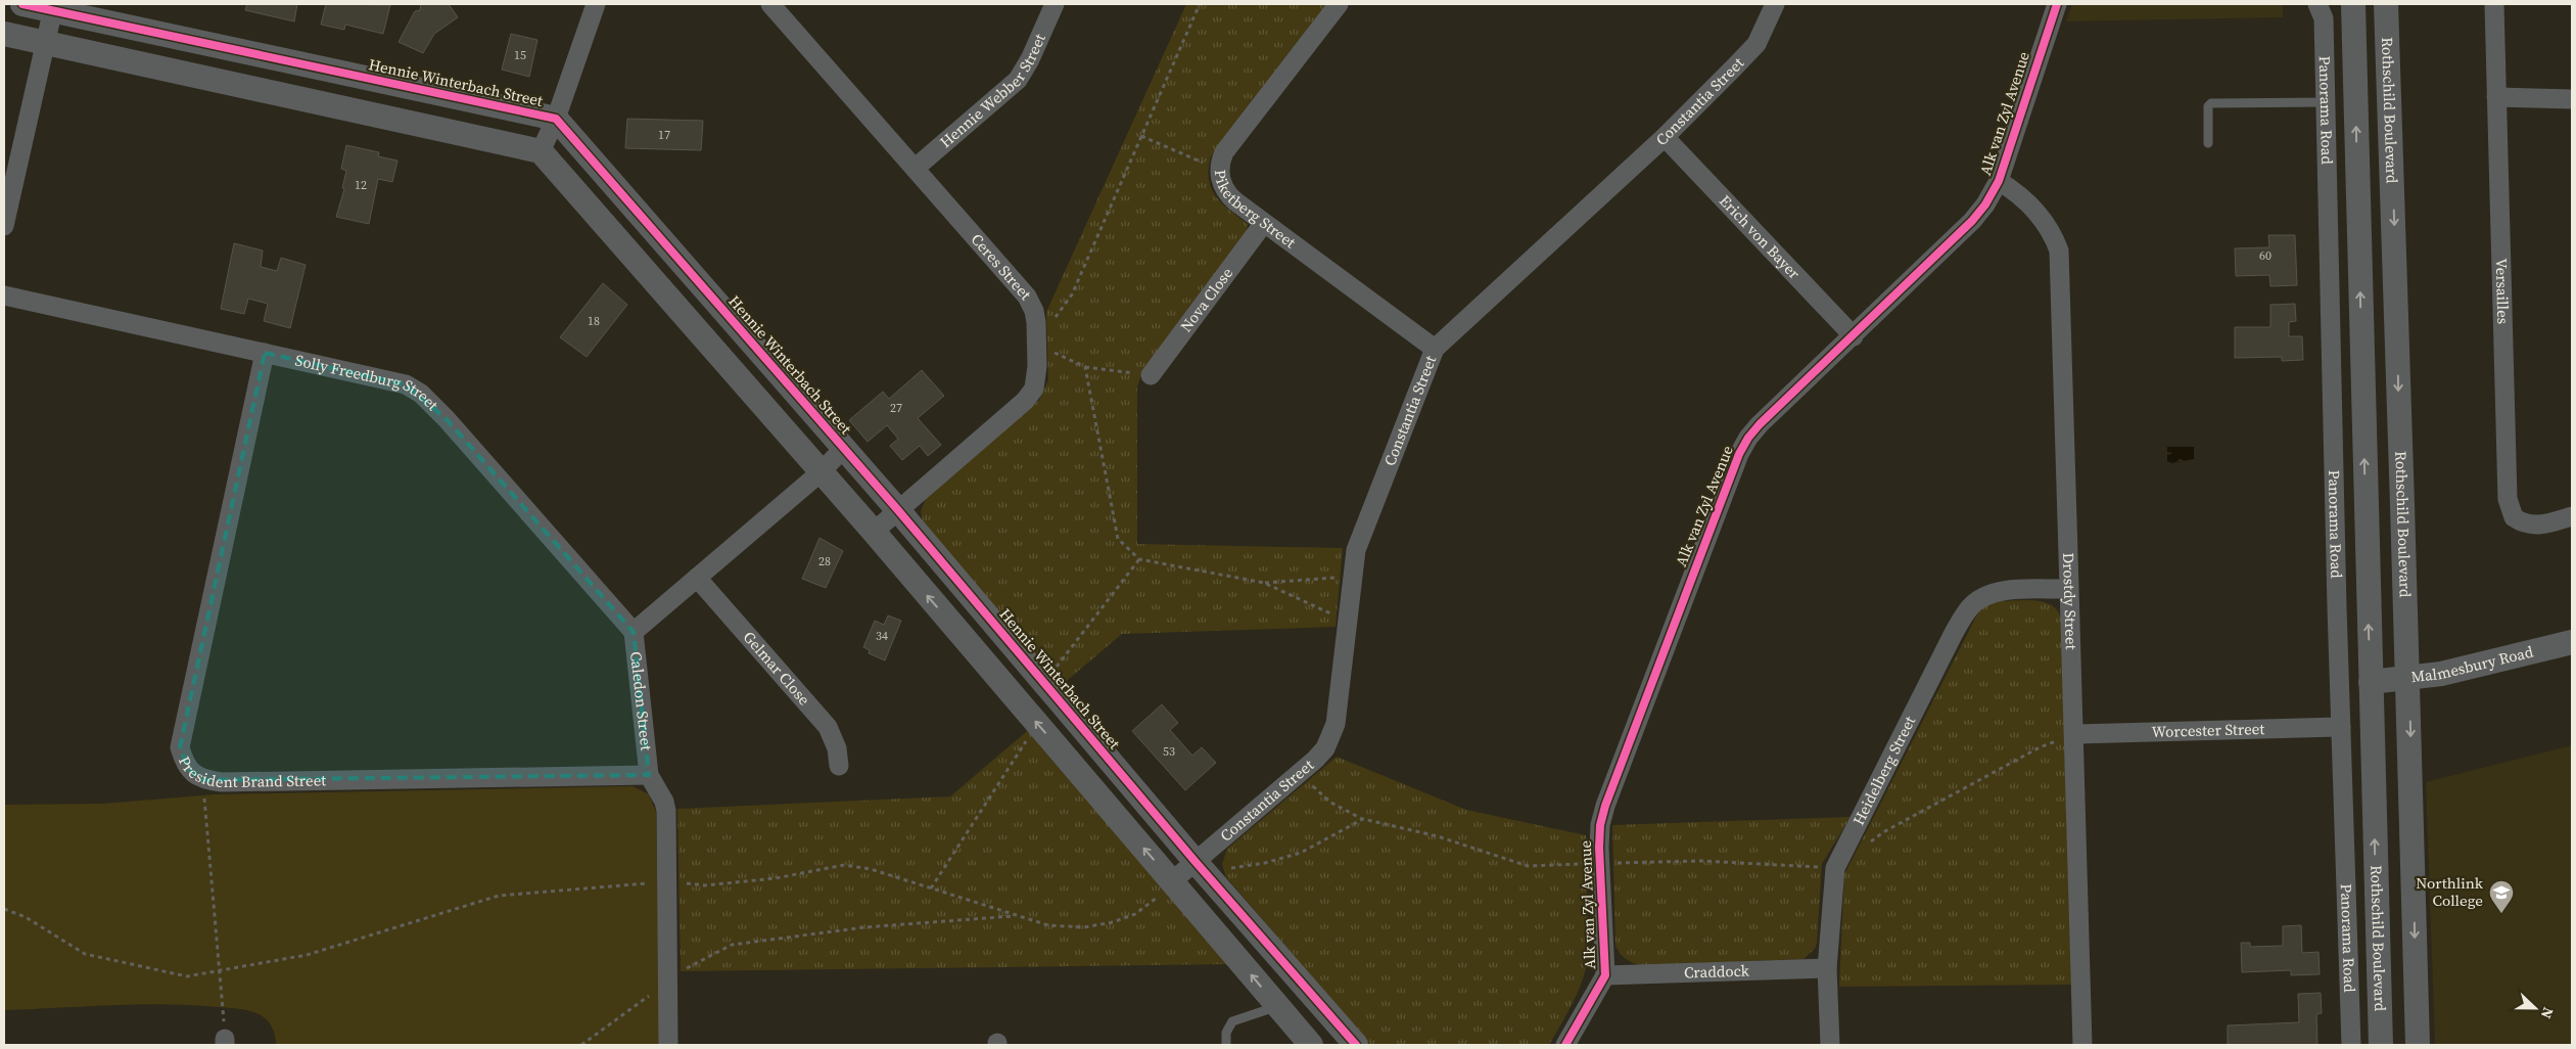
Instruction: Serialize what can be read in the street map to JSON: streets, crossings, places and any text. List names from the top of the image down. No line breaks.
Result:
{"streets":{"street":["Hennie Winterbach Street","Hennie Webber Street","Constantia Street","Panorama Road","Rothschild Boulevard","Alk van Zyl Avenue","Piketberg Street","Erich von Bayer","Ceres Street","Versailles","Nova Close","Solly Freedburg Street","Drostdy Street","Malmesbury Road","Gelmar Close","Caledon Street","Worcester Street","President Brand Street","Heidelberg Street","Craddock"]},"crossings":[["Hennie Winterbach Street","Constantia Street"],["Hennie Winterbach Street","Ceres Street"],["Hennie Winterbach Street","Caledon Street"],["Hennie Webber Street","Ceres Street"],["Constantia Street","Piketberg Street"],["Constantia Street","Erich von Bayer"],["Panorama Road","Worcester Street"],["Rothschild Boulevard","Malmesbury Road"],["Alk van Zyl Avenue","Erich von Bayer"],["Alk van Zyl Avenue","Drostdy Street"],["Alk van Zyl Avenue","Craddock"],["Piketberg Street","Nova Close"],["Solly Freedburg Street","Caledon Street"],["Solly Freedburg Street","President Brand Street"],["Drostdy Street","Worcester Street"],["Drostdy Street","Heidelberg Street"],["Gelmar Close","Caledon Street"],["Caledon Street","President Brand Street"],["Heidelberg Street","Craddock"]],"places":{"school or university":["Northlink College"]},"house_numbers":["15","17","12","60","18","27","28","34","53"],"north":"right"}
